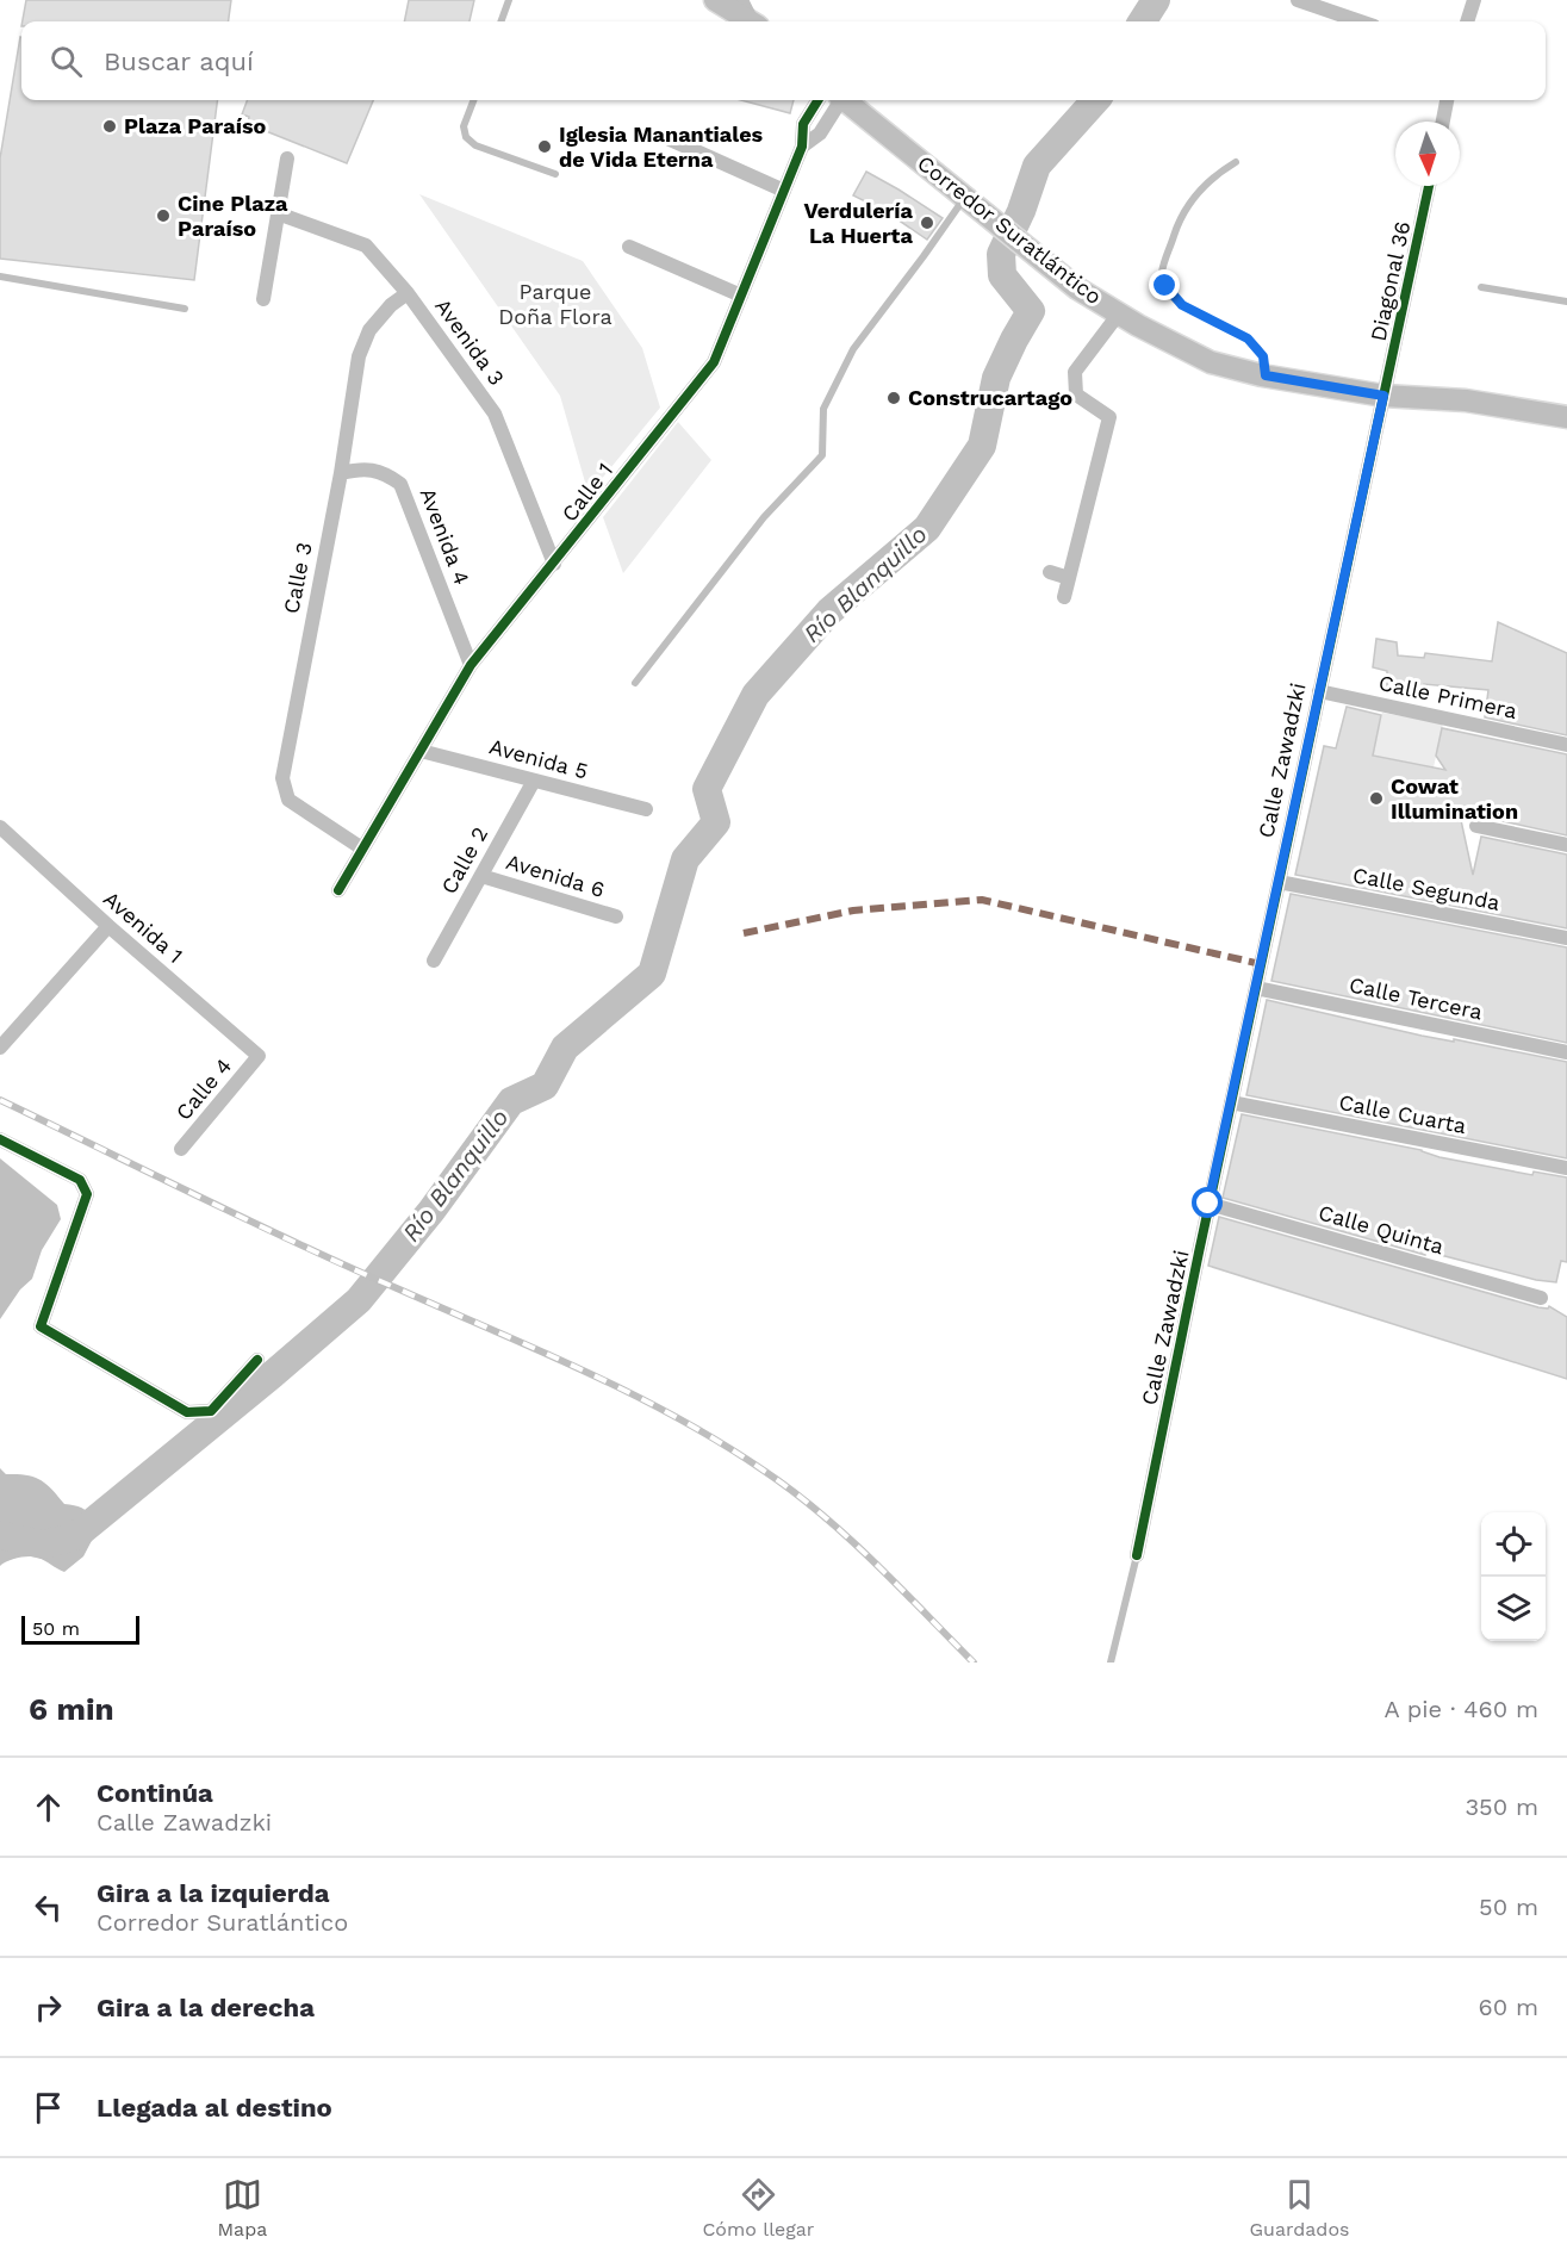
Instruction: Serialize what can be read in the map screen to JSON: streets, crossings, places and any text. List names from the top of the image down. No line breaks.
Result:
{"streets":{"main road":["Corredor Suratlántico"],"street":["Diagonal 36","Avenida 3","Calle 1","Avenida 4","Calle 3","Calle Primera","Avenida 5","Calle Zawadzki","Calle 2","Avenida 6","Calle Segunda","Avenida 1","Calle Tercera","Calle 4","Calle Cuarta","Calle Quinta"]},"crossings":[["Corredor Suratlántico","Diagonal 36"],["Corredor Suratlántico","Calle Zawadzki"],["Diagonal 36","Calle Zawadzki"],["Avenida 3","Calle 1"],["Avenida 3","Calle 3"],["Calle 1","Avenida 4"],["Calle 1","Calle 3"],["Calle 1","Avenida 5"],["Avenida 4","Calle 3"],["Calle Primera","Calle Zawadzki"],["Avenida 5","Calle 2"],["Calle Zawadzki","Calle Segunda"],["Calle Zawadzki","Calle Tercera"],["Calle Zawadzki","Calle Cuarta"],["Calle Zawadzki","Calle Quinta"],["Calle 2","Avenida 6"],["Avenida 1","Calle 4"]],"water":["Río Blanquillo"],"parks":["Parque Doña Flora"],"places":["Plaza Paraíso","Iglesia Manantiales de Vida Eterna","Cine Plaza Paraíso","Verdulería La Huerta","Construcartago","Cowat Illumination"],"scale_bar":"50 m","north":"bottom","page":{"search":"Buscar aquí","scale":"50 m","heading":["6 min","A pie · 460 m"],"list":[["Continúa","Calle Zawadzki","350 m"],["Gira a la izquierda","Corredor Suratlántico","50 m"],["Gira a la derecha","60 m"],"Llegada al destino"],"nav":["Mapa","Cómo llegar","Guardados"]}}
